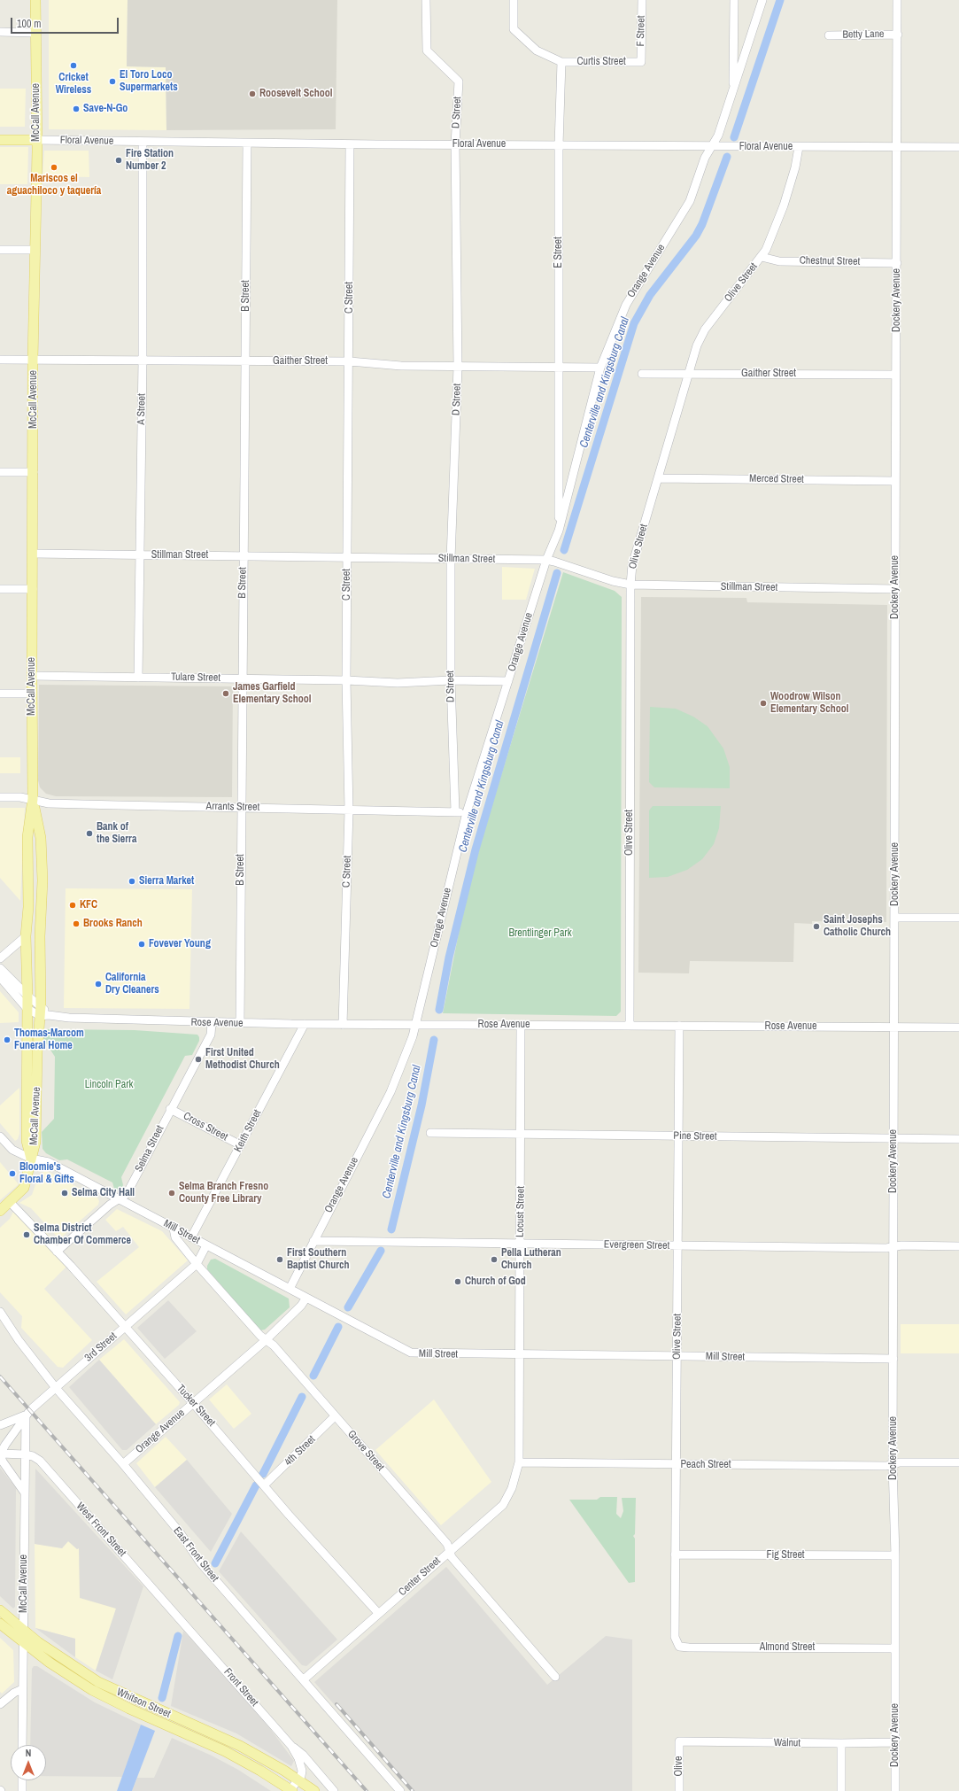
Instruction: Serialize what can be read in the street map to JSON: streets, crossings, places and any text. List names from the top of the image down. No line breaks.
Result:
{"streets":{"main road":["McCall Avenue","Floral Avenue","Whitson Street"],"street":["F Street","Betty Lane","Curtis Street","D Street","E Street","Chestnut Street","Orange Avenue","Olive Street","B Street","C Street","Dockery Avenue","Gaither Street","A Street","Merced Street","Stillman Street","Tulare Street","Arrants Street","Rose Avenue","Cross Street","Keith Street","Pine Street","Selma Street","Locust Street","Mill Street","Evergreen Street","3rd Street","Tucker Street","4th Street","Grove Street","Peach Street","West Front Street","East Front Street","Fig Street","Center Street","Almond Street","Front Street","Walnut","Olive"]},"crossings":[["F Street","Curtis Street"],["Betty Lane","Dockery Avenue"],["Curtis Street","E Street"],["McCall Avenue","Floral Avenue"],["McCall Avenue","Gaither Street"],["McCall Avenue","Stillman Street"],["McCall Avenue","Tulare Street"],["McCall Avenue","Arrants Street"],["McCall Avenue","Rose Avenue"],["McCall Avenue","Mill Street"],["McCall Avenue","3rd Street"],["McCall Avenue","West Front Street"],["McCall Avenue","Whitson Street"],["D Street","Floral Avenue"],["D Street","Gaither Street"],["D Street","Stillman Street"],["D Street","Tulare Street"],["D Street","Arrants Street"],["Floral Avenue","E Street"],["Floral Avenue","Orange Avenue"],["Floral Avenue","Olive Street"],["Floral Avenue","B Street"],["Floral Avenue","C Street"],["Floral Avenue","Dockery Avenue"],["Floral Avenue","A Street"],["E Street","Orange Avenue"],["E Street","Gaither Street"],["Chestnut Street","Olive Street"],["Chestnut Street","Dockery Avenue"],["Orange Avenue","Gaither Street"],["Orange Avenue","Stillman Street"],["Orange Avenue","Tulare Street"],["Orange Avenue","Arrants Street"],["Orange Avenue","Rose Avenue"],["Orange Avenue","Mill Street"],["Orange Avenue","Evergreen Street"],["Orange Avenue","Tucker Street"],["Orange Avenue","Grove Street"],["Orange Avenue","East Front Street"],["Olive Street","Gaither Street"],["Olive Street","Merced Street"],["Olive Street","Stillman Street"],["Olive Street","Rose Avenue"],["Olive Street","Pine Street"],["Olive Street","Mill Street"],["Olive Street","Evergreen Street"],["Olive Street","Peach Street"],["Olive Street","Fig Street"],["Olive Street","Almond Street"],["B Street","Gaither Street"],["B Street","Stillman Street"],["B Street","Tulare Street"],["B Street","Arrants Street"],["B Street","Rose Avenue"],["C Street","Gaither Street"],["C Street","Stillman Street"],["C Street","Tulare Street"],["C Street","Arrants Street"],["C Street","Rose Avenue"],["Dockery Avenue","Gaither Street"],["Dockery Avenue","Merced Street"],["Dockery Avenue","Stillman Street"],["Dockery Avenue","Rose Avenue"],["Dockery Avenue","Pine Street"],["Dockery Avenue","Mill Street"],["Dockery Avenue","Evergreen Street"],["Dockery Avenue","Peach Street"],["Dockery Avenue","Fig Street"],["Dockery Avenue","Almond Street"],["Dockery Avenue","Walnut"],["Gaither Street","A Street"],["A Street","Stillman Street"],["A Street","Tulare Street"],["Rose Avenue","Keith Street"],["Rose Avenue","Selma Street"],["Rose Avenue","Locust Street"],["Cross Street","Keith Street"],["Cross Street","Selma Street"],["Keith Street","Mill Street"],["Pine Street","Locust Street"],["Selma Street","Mill Street"],["Selma Street","Tucker Street"],["Locust Street","Mill Street"],["Locust Street","Evergreen Street"],["Locust Street","Peach Street"],["Locust Street","Center Street"],["Mill Street","3rd Street"],["Mill Street","Grove Street"],["3rd Street","Tucker Street"],["3rd Street","Grove Street"],["3rd Street","West Front Street"],["3rd Street","East Front Street"],["Tucker Street","4th Street"],["Tucker Street","Center Street"],["4th Street","Grove Street"],["Grove Street","Center Street"],["Peach Street","Center Street"],["West Front Street","Front Street"],["East Front Street","Center Street"],["Front Street","Whitson Street"],["Walnut","Olive"]],"water":["Centerville and Kingsburg Canal"],"parks":["Brentlinger Park","Lincoln Park"],"places":["Cricket Wireless","El Toro Loco Supermarkets","Roosevelt School","Save-N-Go","Fire Station Number 2","Mariscos el aguachiloco y taquería","James Garfield Elementary School","Woodrow Wilson Elementary School","Bank of the Sierra","Sierra Market","KFC","Brooks Ranch","Saint Josephs Catholic Church","Fovever Young","California Dry Cleaners","Thomas-Marcom Funeral Home","First United Methodist Church","Bloomie's Floral & Gifts","Selma City Hall","Selma Branch Fresno County Free Library","Selma District Chamber Of Commerce","First Southern Baptist Church","Pella Lutheran Church","Church of God"],"scale_bar":"100 m","north":"top"}
